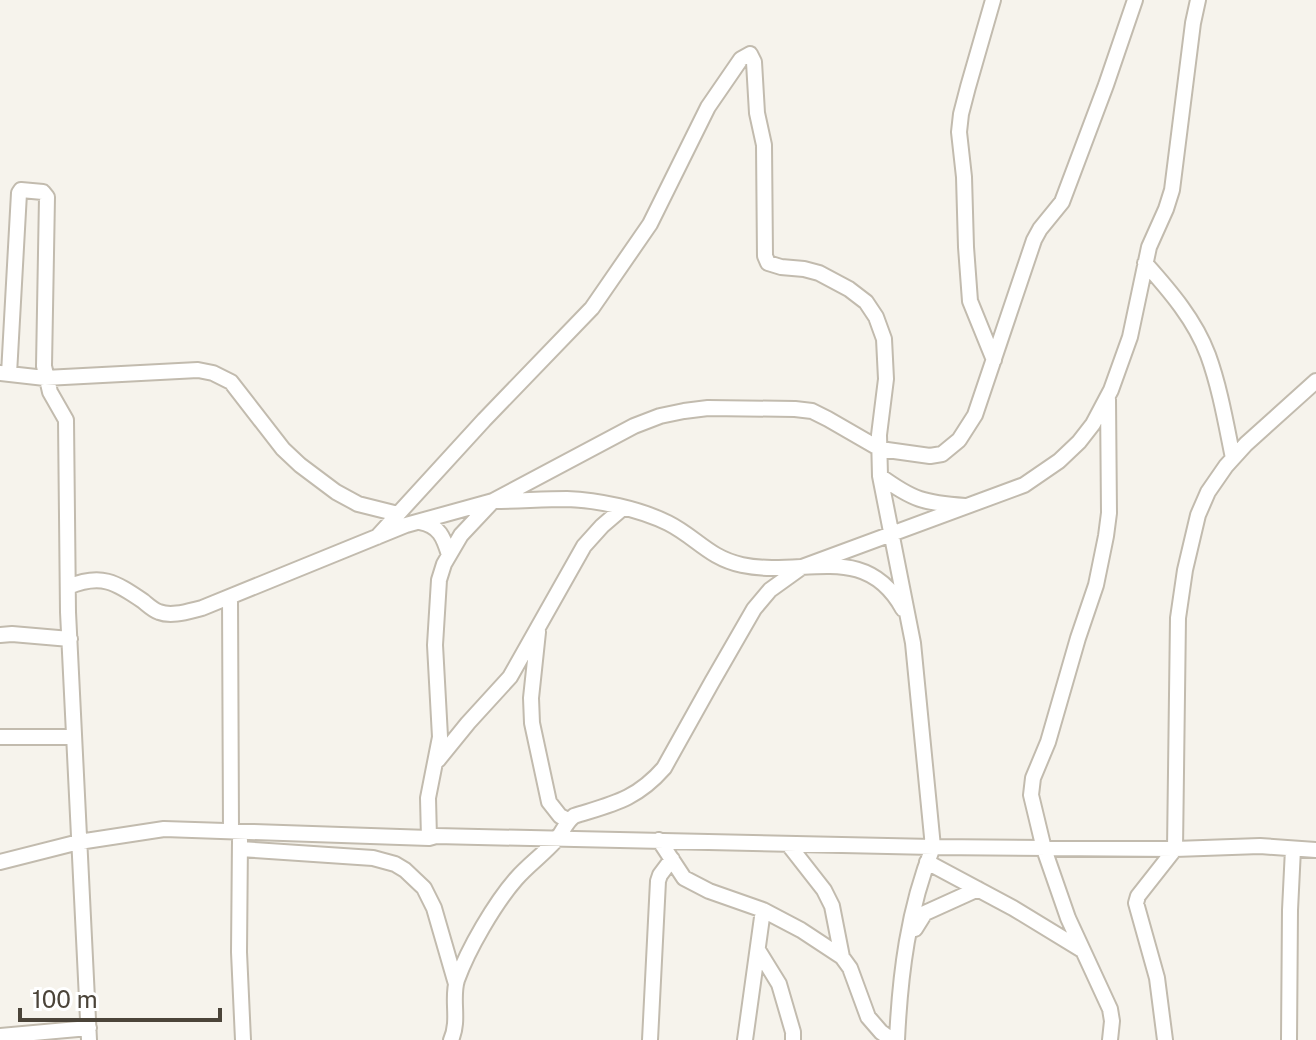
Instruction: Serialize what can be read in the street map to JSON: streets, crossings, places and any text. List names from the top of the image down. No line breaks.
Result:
{"scale_bar":"100 m"}
